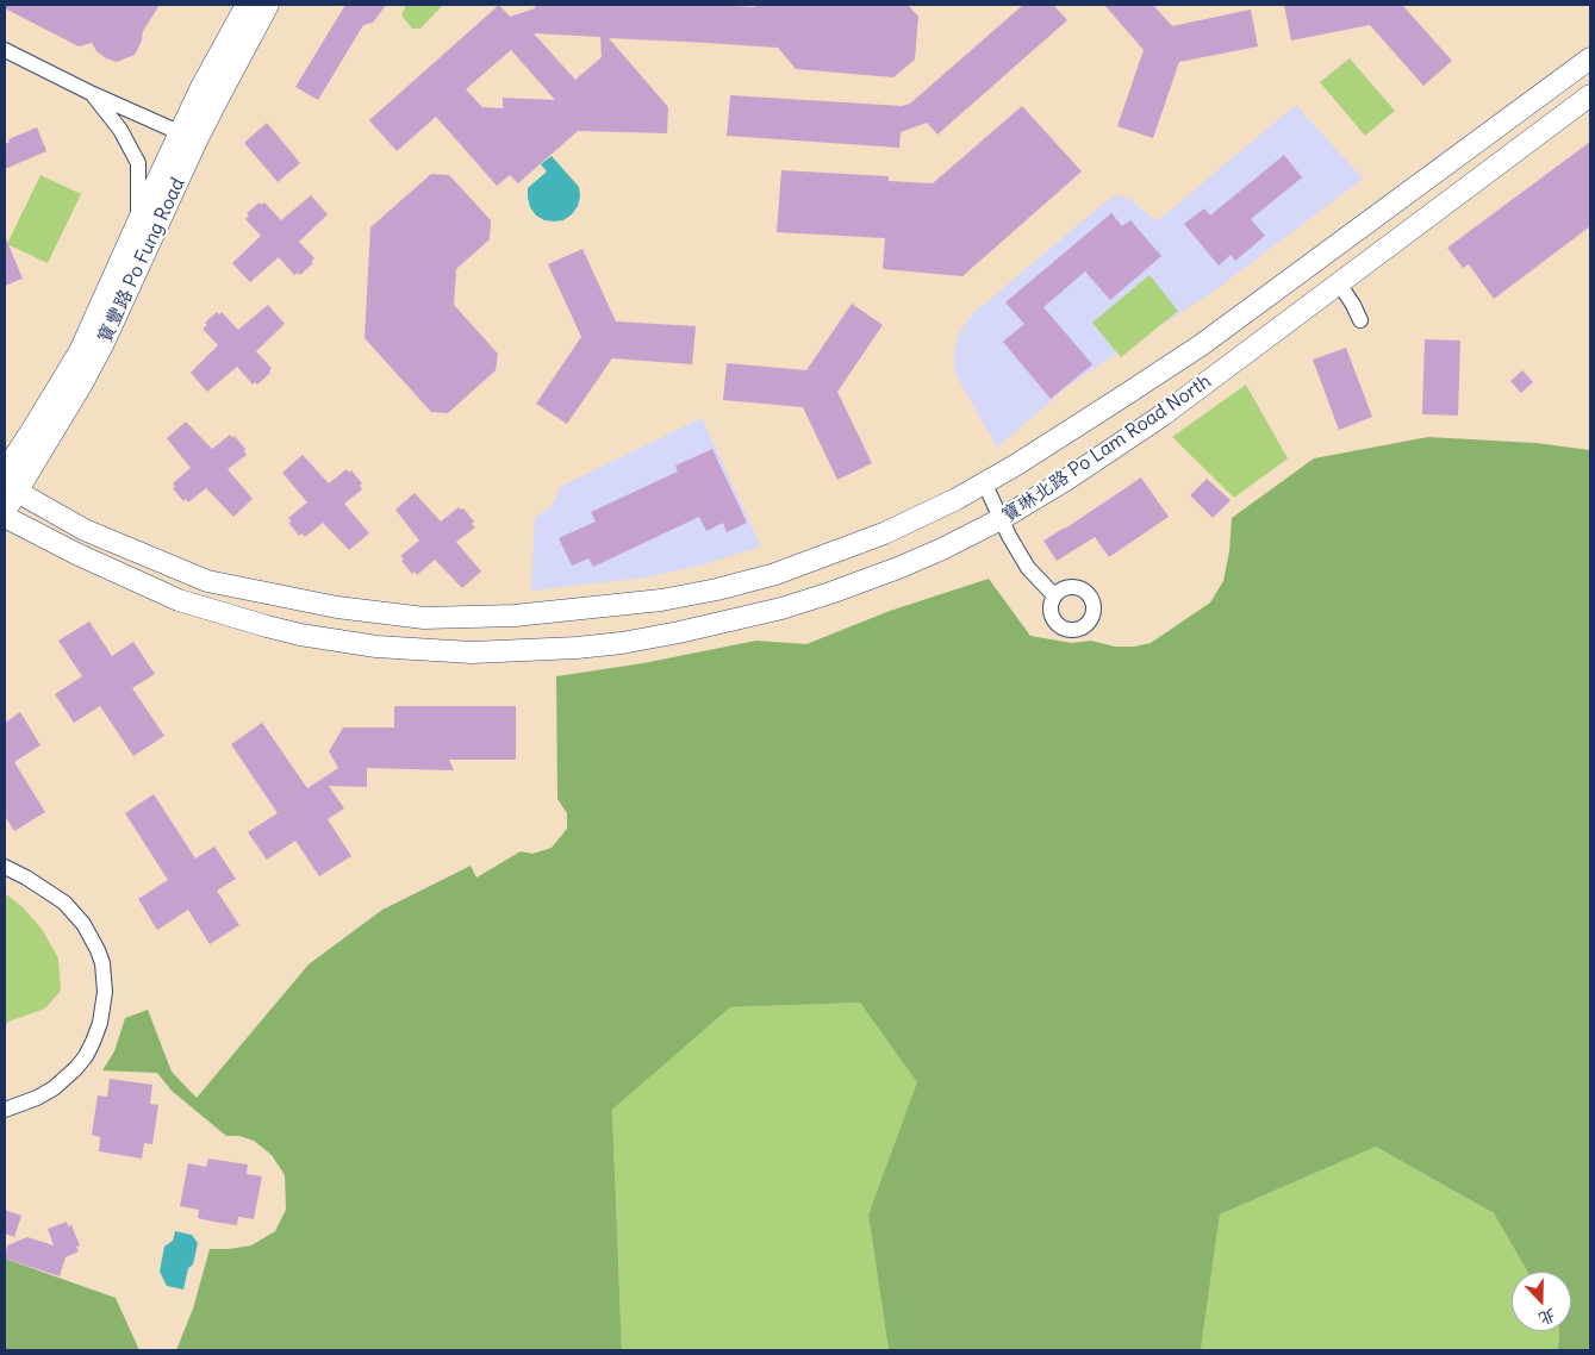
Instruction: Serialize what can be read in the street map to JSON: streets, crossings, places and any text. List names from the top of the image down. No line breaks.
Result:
{"streets":{"main road":["寶豐路 Po Fung Road","寶琳北路 Po Lam Road North"]},"crossings":[["寶豐路 Po Fung Road","寶琳北路 Po Lam Road North"]],"north":"bottom"}
